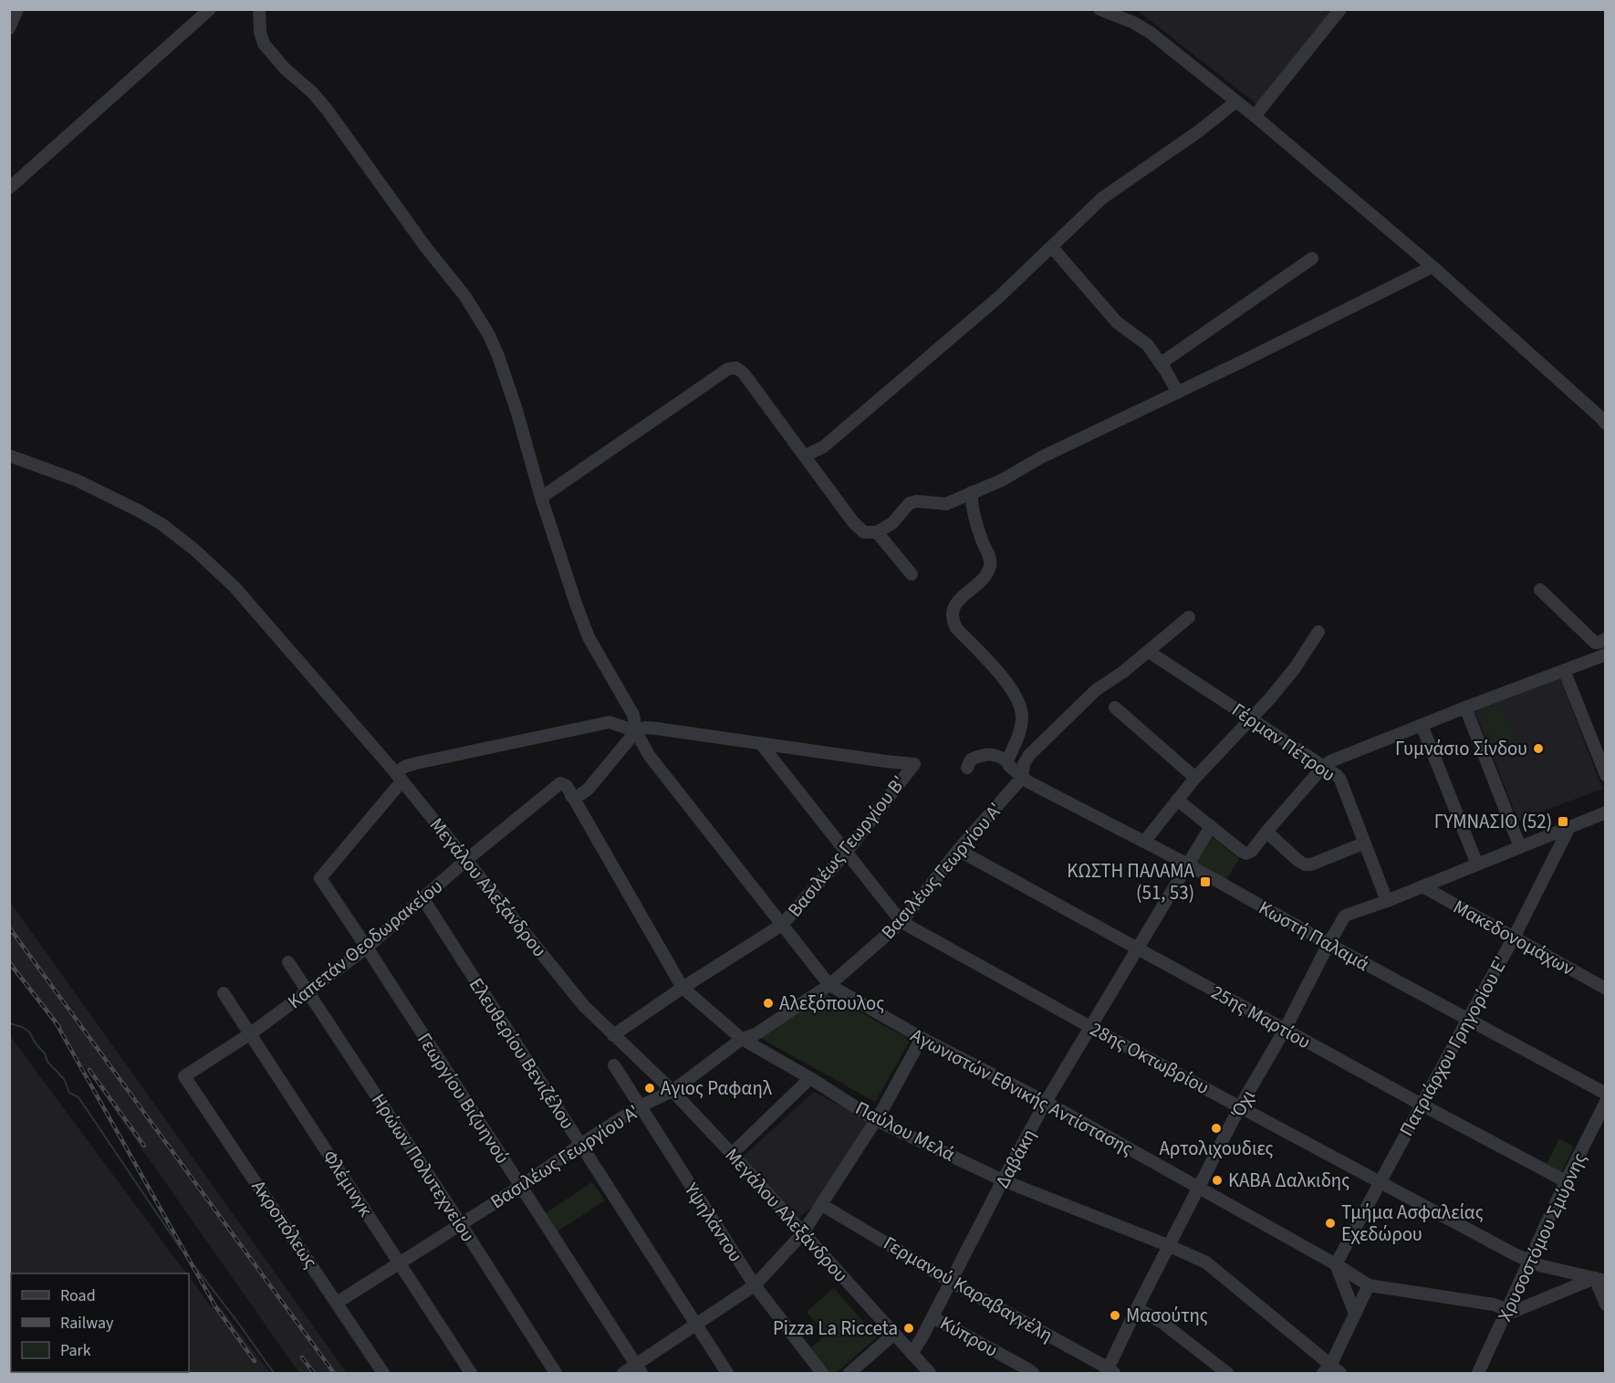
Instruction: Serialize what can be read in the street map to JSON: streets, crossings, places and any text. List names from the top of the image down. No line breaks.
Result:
{"streets":{"street":["Γέρμαν Πέτρου","Βασιλέως Γεωργίου Β'","Βασιλέως Γεωργίου Α'","Μεγάλου Αλεξάνδρου","Κωστή Παλαμά","Μακεδονομάχων","Καπετάν Θεοδωρακείου","25ης Μαρτίου","Πατριάρχου Γρηγορίου Ε'","Ελευθερίου Βενιζέλου","28ης Οκτωβρίου","Αγωνιστών Εθνικής Αντίστασης","Γεωργίου Βιζυηνού","Όχι","Παύλου Μελά","Δαβάκη","Ηρώων Πολυτεχνείου","Φλέμινγκ","Υψηλάντου","Ακροπόλεως","Χρυσοστόμου Σμύρνης","Γερμανού Καραβαγγέλη","Κύπρου"]},"crossings":[["Γέρμαν Πέτρου","Όχι"],["Βασιλέως Γεωργίου Β'","Μεγάλου Αλεξάνδρου"],["Βασιλέως Γεωργίου Β'","28ης Οκτωβρίου"],["Βασιλέως Γεωργίου Β'","Αγωνιστών Εθνικής Αντίστασης"],["Βασιλέως Γεωργίου Β'","Παύλου Μελά"],["Βασιλέως Γεωργίου Α'","Μεγάλου Αλεξάνδρου"],["Βασιλέως Γεωργίου Α'","Κωστή Παλαμά"],["Βασιλέως Γεωργίου Α'","25ης Μαρτίου"],["Βασιλέως Γεωργίου Α'","Ελευθερίου Βενιζέλου"],["Βασιλέως Γεωργίου Α'","28ης Οκτωβρίου"],["Βασιλέως Γεωργίου Α'","Αγωνιστών Εθνικής Αντίστασης"],["Βασιλέως Γεωργίου Α'","Γεωργίου Βιζυηνού"],["Βασιλέως Γεωργίου Α'","Παύλου Μελά"],["Βασιλέως Γεωργίου Α'","Ηρώων Πολυτεχνείου"],["Βασιλέως Γεωργίου Α'","Φλέμινγκ"],["Βασιλέως Γεωργίου Α'","Υψηλάντου"],["Βασιλέως Γεωργίου Α'","Ακροπόλεως"],["Μεγάλου Αλεξάνδρου","Καπετάν Θεοδωρακείου"],["Μεγάλου Αλεξάνδρου","Γεωργίου Βιζυηνού"],["Μεγάλου Αλεξάνδρου","Δαβάκη"],["Κωστή Παλαμά","Πατριάρχου Γρηγορίου Ε'"],["Κωστή Παλαμά","Όχι"],["Κωστή Παλαμά","Δαβάκη"],["Μακεδονομάχων","Πατριάρχου Γρηγορίου Ε'"],["Μακεδονομάχων","Όχι"],["Καπετάν Θεοδωρακείου","Ελευθερίου Βενιζέλου"],["Καπετάν Θεοδωρακείου","Γεωργίου Βιζυηνού"],["Καπετάν Θεοδωρακείου","Παύλου Μελά"],["Καπετάν Θεοδωρακείου","Ηρώων Πολυτεχνείου"],["Καπετάν Θεοδωρακείου","Φλέμινγκ"],["Καπετάν Θεοδωρακείου","Ακροπόλεως"],["25ης Μαρτίου","Πατριάρχου Γρηγορίου Ε'"],["25ης Μαρτίου","Όχι"],["25ης Μαρτίου","Δαβάκη"],["25ης Μαρτίου","Χρυσοστόμου Σμύρνης"],["Πατριάρχου Γρηγορίου Ε'","28ης Οκτωβρίου"],["Πατριάρχου Γρηγορίου Ε'","Αγωνιστών Εθνικής Αντίστασης"],["Πατριάρχου Γρηγορίου Ε'","Όχι"],["28ης Οκτωβρίου","Όχι"],["28ης Οκτωβρίου","Δαβάκη"],["28ης Οκτωβρίου","Χρυσοστόμου Σμύρνης"],["Αγωνιστών Εθνικής Αντίστασης","Όχι"],["Αγωνιστών Εθνικής Αντίστασης","Δαβάκη"],["Αγωνιστών Εθνικής Αντίστασης","Χρυσοστόμου Σμύρνης"],["Όχι","Παύλου Μελά"],["Όχι","Γερμανού Καραβαγγέλη"],["Παύλου Μελά","Δαβάκη"],["Δαβάκη","Γερμανού Καραβαγγέλη"],["Δαβάκη","Κύπρου"]],"places":{"other":["Γυμνάσιο Σίνδου","Αλεξόπουλος","Αγιος Ραφαηλ","Αρτολιχουδιες","ΚΑΒΑ Δαλκιδης","Τμήμα Ασφαλείας Εχεδώρου","Μασούτης","Pizza La Ricceta"],"transit":["ΓΥΜΝΑΣΙΟ (52)","ΚΩΣΤΗ ΠΑΛΑΜΑ (51, 53)"]},"legend":["Road","Railway","Park"]}
